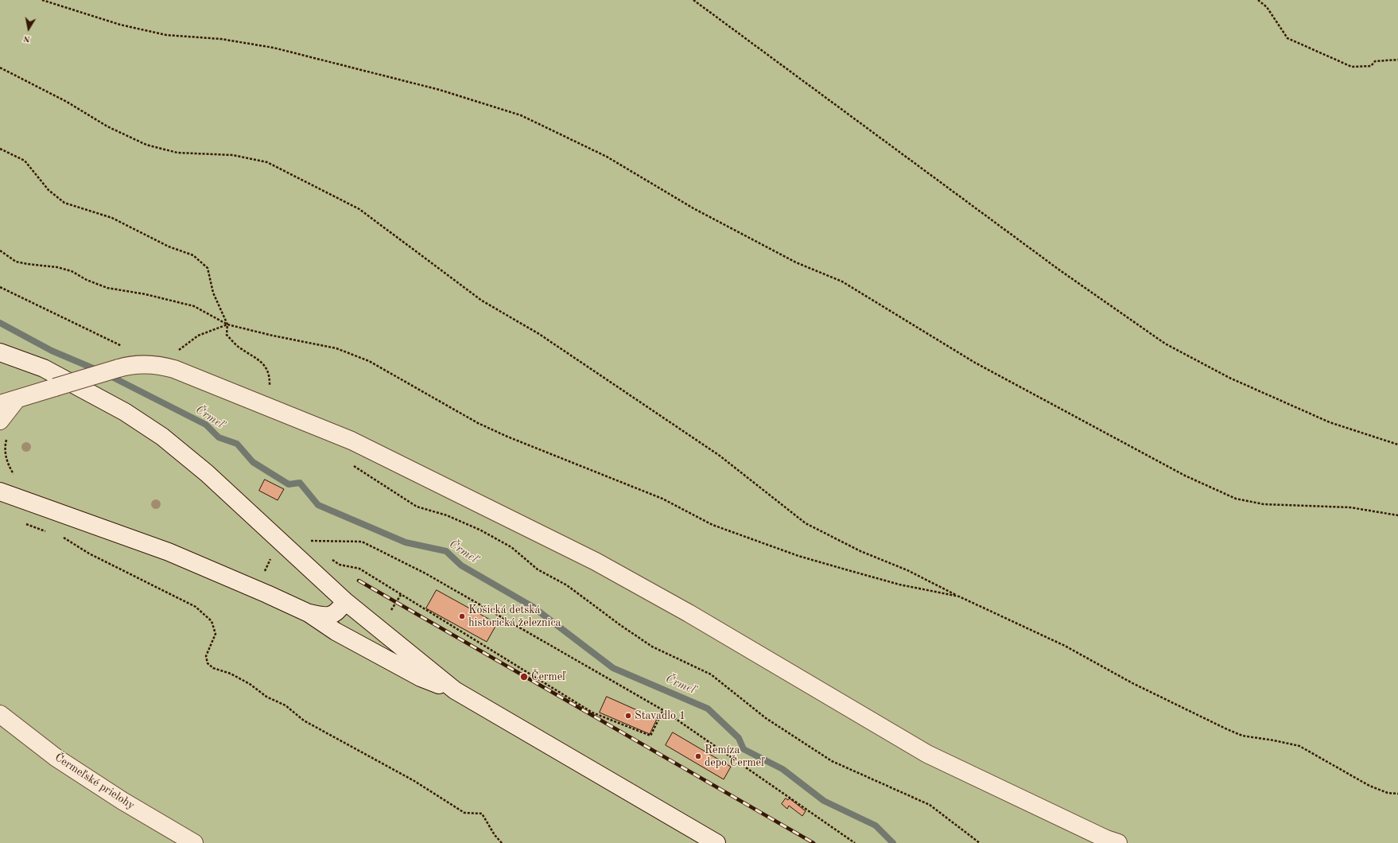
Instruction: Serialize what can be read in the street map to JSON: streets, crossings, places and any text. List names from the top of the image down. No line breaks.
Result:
{"streets":{"street":["Čermeľské prielohy"]},"water":["Črmeľ"],"places":["Košická detská historická železnica","Čermeľ","Stavadlo 1","Remíza depo Čermeľ"],"north":"bottom"}
